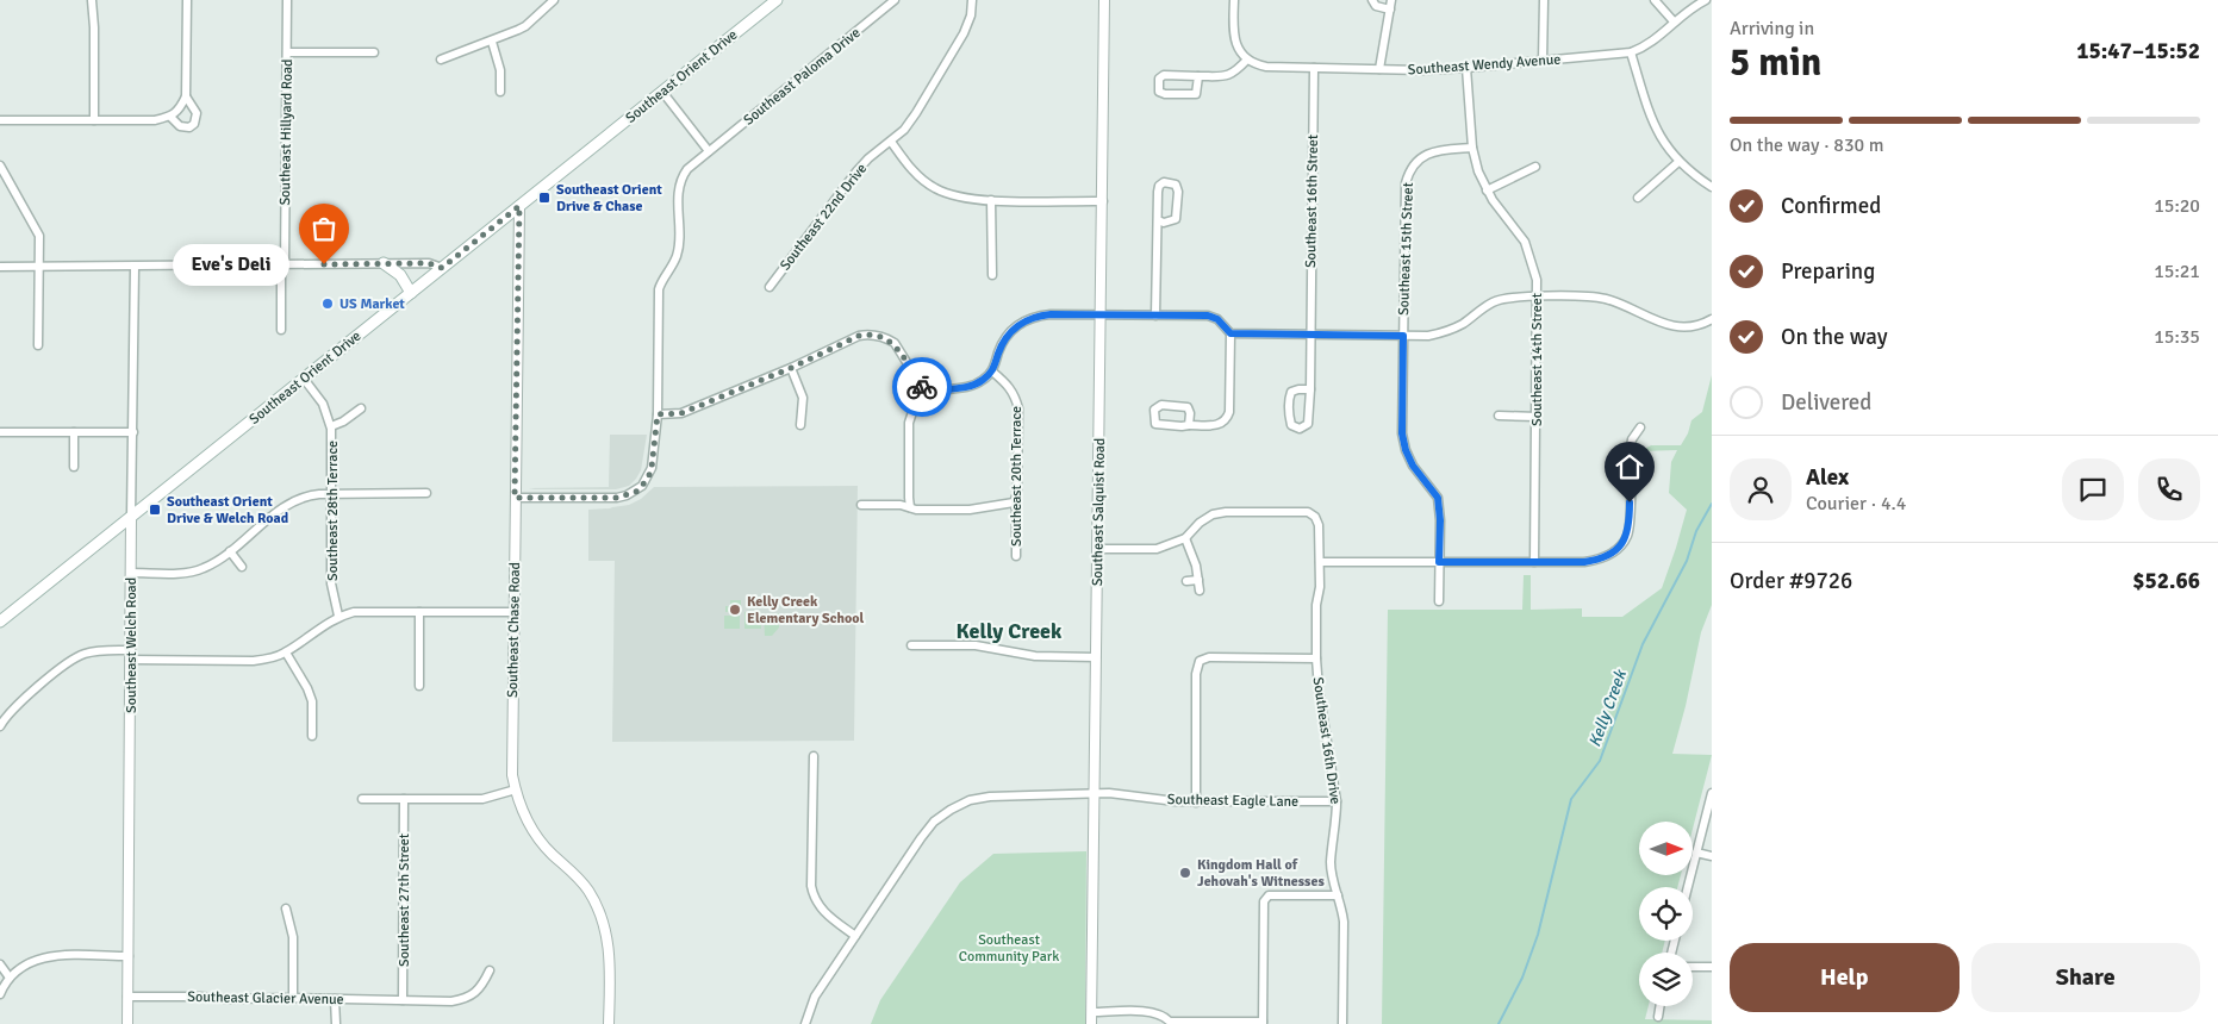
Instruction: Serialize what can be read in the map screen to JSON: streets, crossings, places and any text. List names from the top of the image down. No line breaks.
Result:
{"streets":{"main road":["Southeast Orient Drive"],"street":["Southeast Wendy Avenue","Southeast Paloma Drive","Southeast Hillyard Road","Southeast 16th Street","Southeast 22nd Drive","Southeast 15th Street","Southeast 14th Street","Southeast 20th Terrace","Southeast 28th Terrace","Southeast Salquist Road","Southeast Chase Road","Southeast Welch Road","Southeast 16th Drive","Southeast Eagle Lane","Southeast 27th Street","Southeast Glacier Avenue"]},"crossings":[["Southeast Wendy Avenue","Southeast 16th Street"],["Southeast Wendy Avenue","Southeast 14th Street"],["Southeast Orient Drive","Southeast 28th Terrace"],["Southeast Orient Drive","Southeast Chase Road"],["Southeast Orient Drive","Southeast Welch Road"],["Southeast 15th Street","Southeast 14th Street"],["Southeast Salquist Road","Southeast Eagle Lane"],["Southeast Welch Road","Southeast Glacier Avenue"],["Southeast 16th Drive","Southeast Eagle Lane"],["Southeast 27th Street","Southeast Glacier Avenue"]],"districts":["Kelly Creek"],"water":["Kelly Creek"],"parks":["Southeast Community Park"],"places":{"transit":["Southeast Orient Drive & Chase","Southeast Orient Drive & Welch Road"],"other":["Eve's Deli","US Market","Kelly Creek Elementary School","Kingdom Hall of Jehovah's Witnesses"]},"north":"right","page":{"heading":["5 min","Arriving in","15:47–15:52"],"panel":["Alex","Courier · 4.4","Order #9726","$52.66"],"bar":"On the way · 830 m","list":[["Confirmed","15:20"],["Preparing","15:21"],["On the way","15:35"],"Delivered"],"bubble":"Eve's Deli","buttons":["Help","Share"]}}
